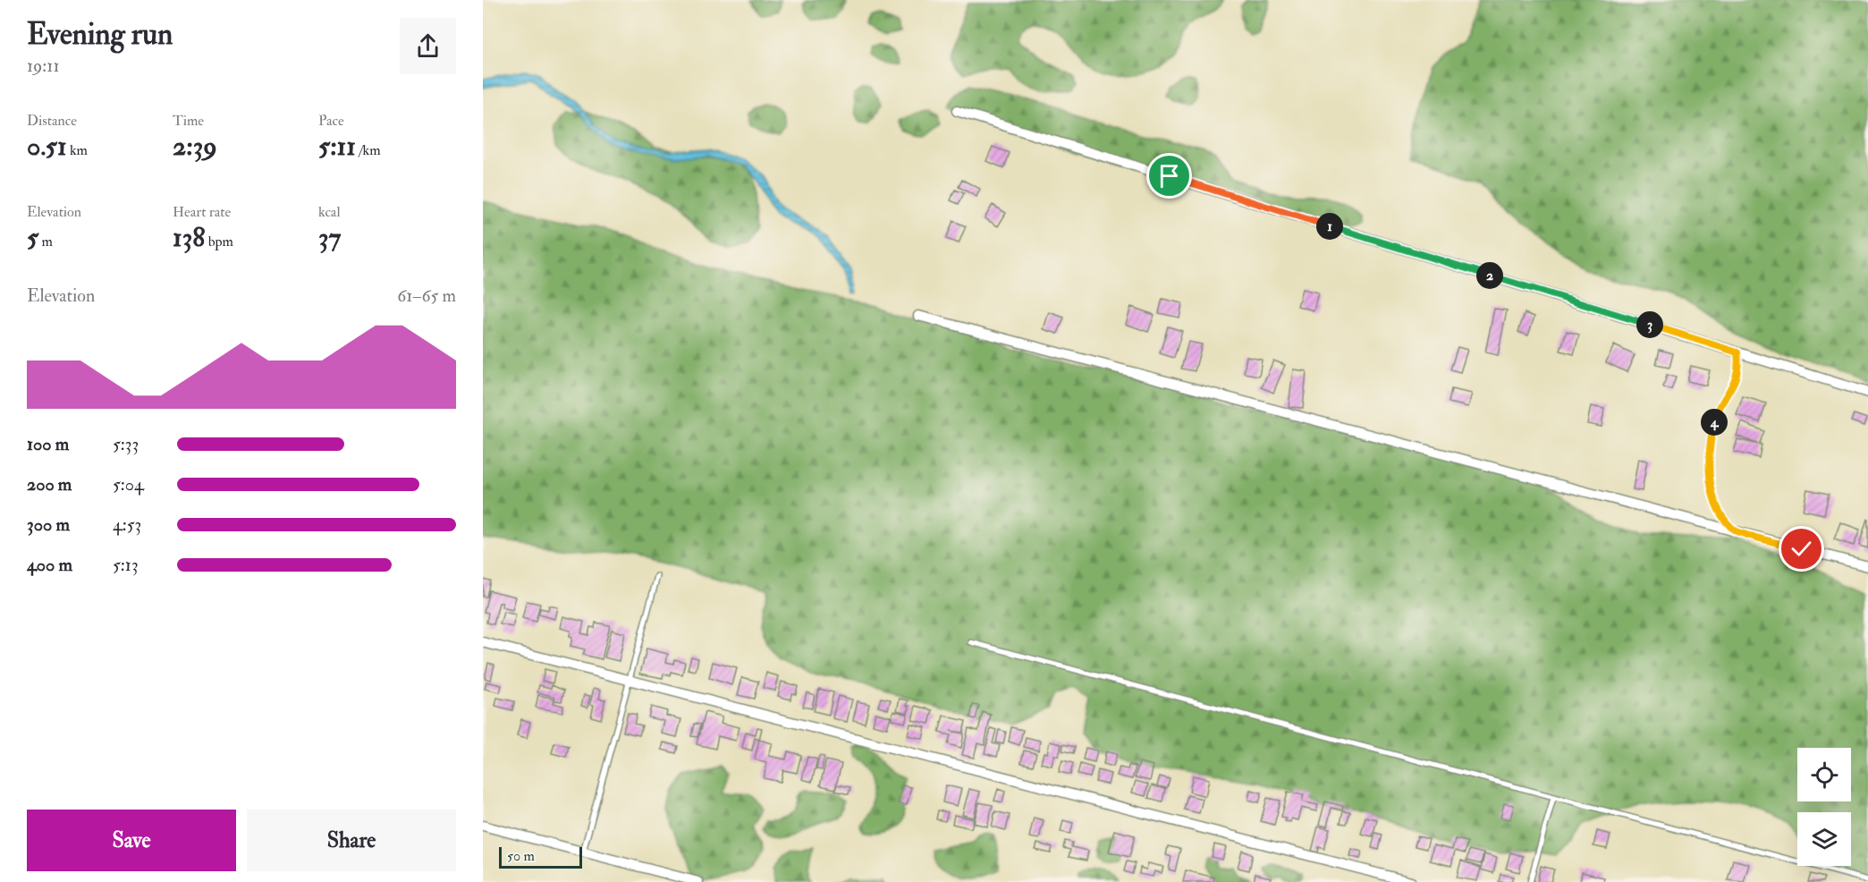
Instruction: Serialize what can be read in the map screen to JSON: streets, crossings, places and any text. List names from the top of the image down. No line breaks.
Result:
{"scale_bar":"50 m","page":{"heading":["Evening run","19:11"],"stats":[["Distance","0.51 km"],["Time","2:39"],["Pace","5:11 /km"],["Elevation","5 m"],["Heart rate","138 bpm"],["kcal","37"]],"pins":["1","2","3","4"],"chart":["Elevation","61–65 m"],"list":[{"name":"100 m","note":"5:33"},{"name":"200 m","note":"5:04"},{"name":"300 m","note":"4:53"},{"name":"400 m","note":"5:13"}],"buttons":["Save","Share"],"scale":"50 m"}}
